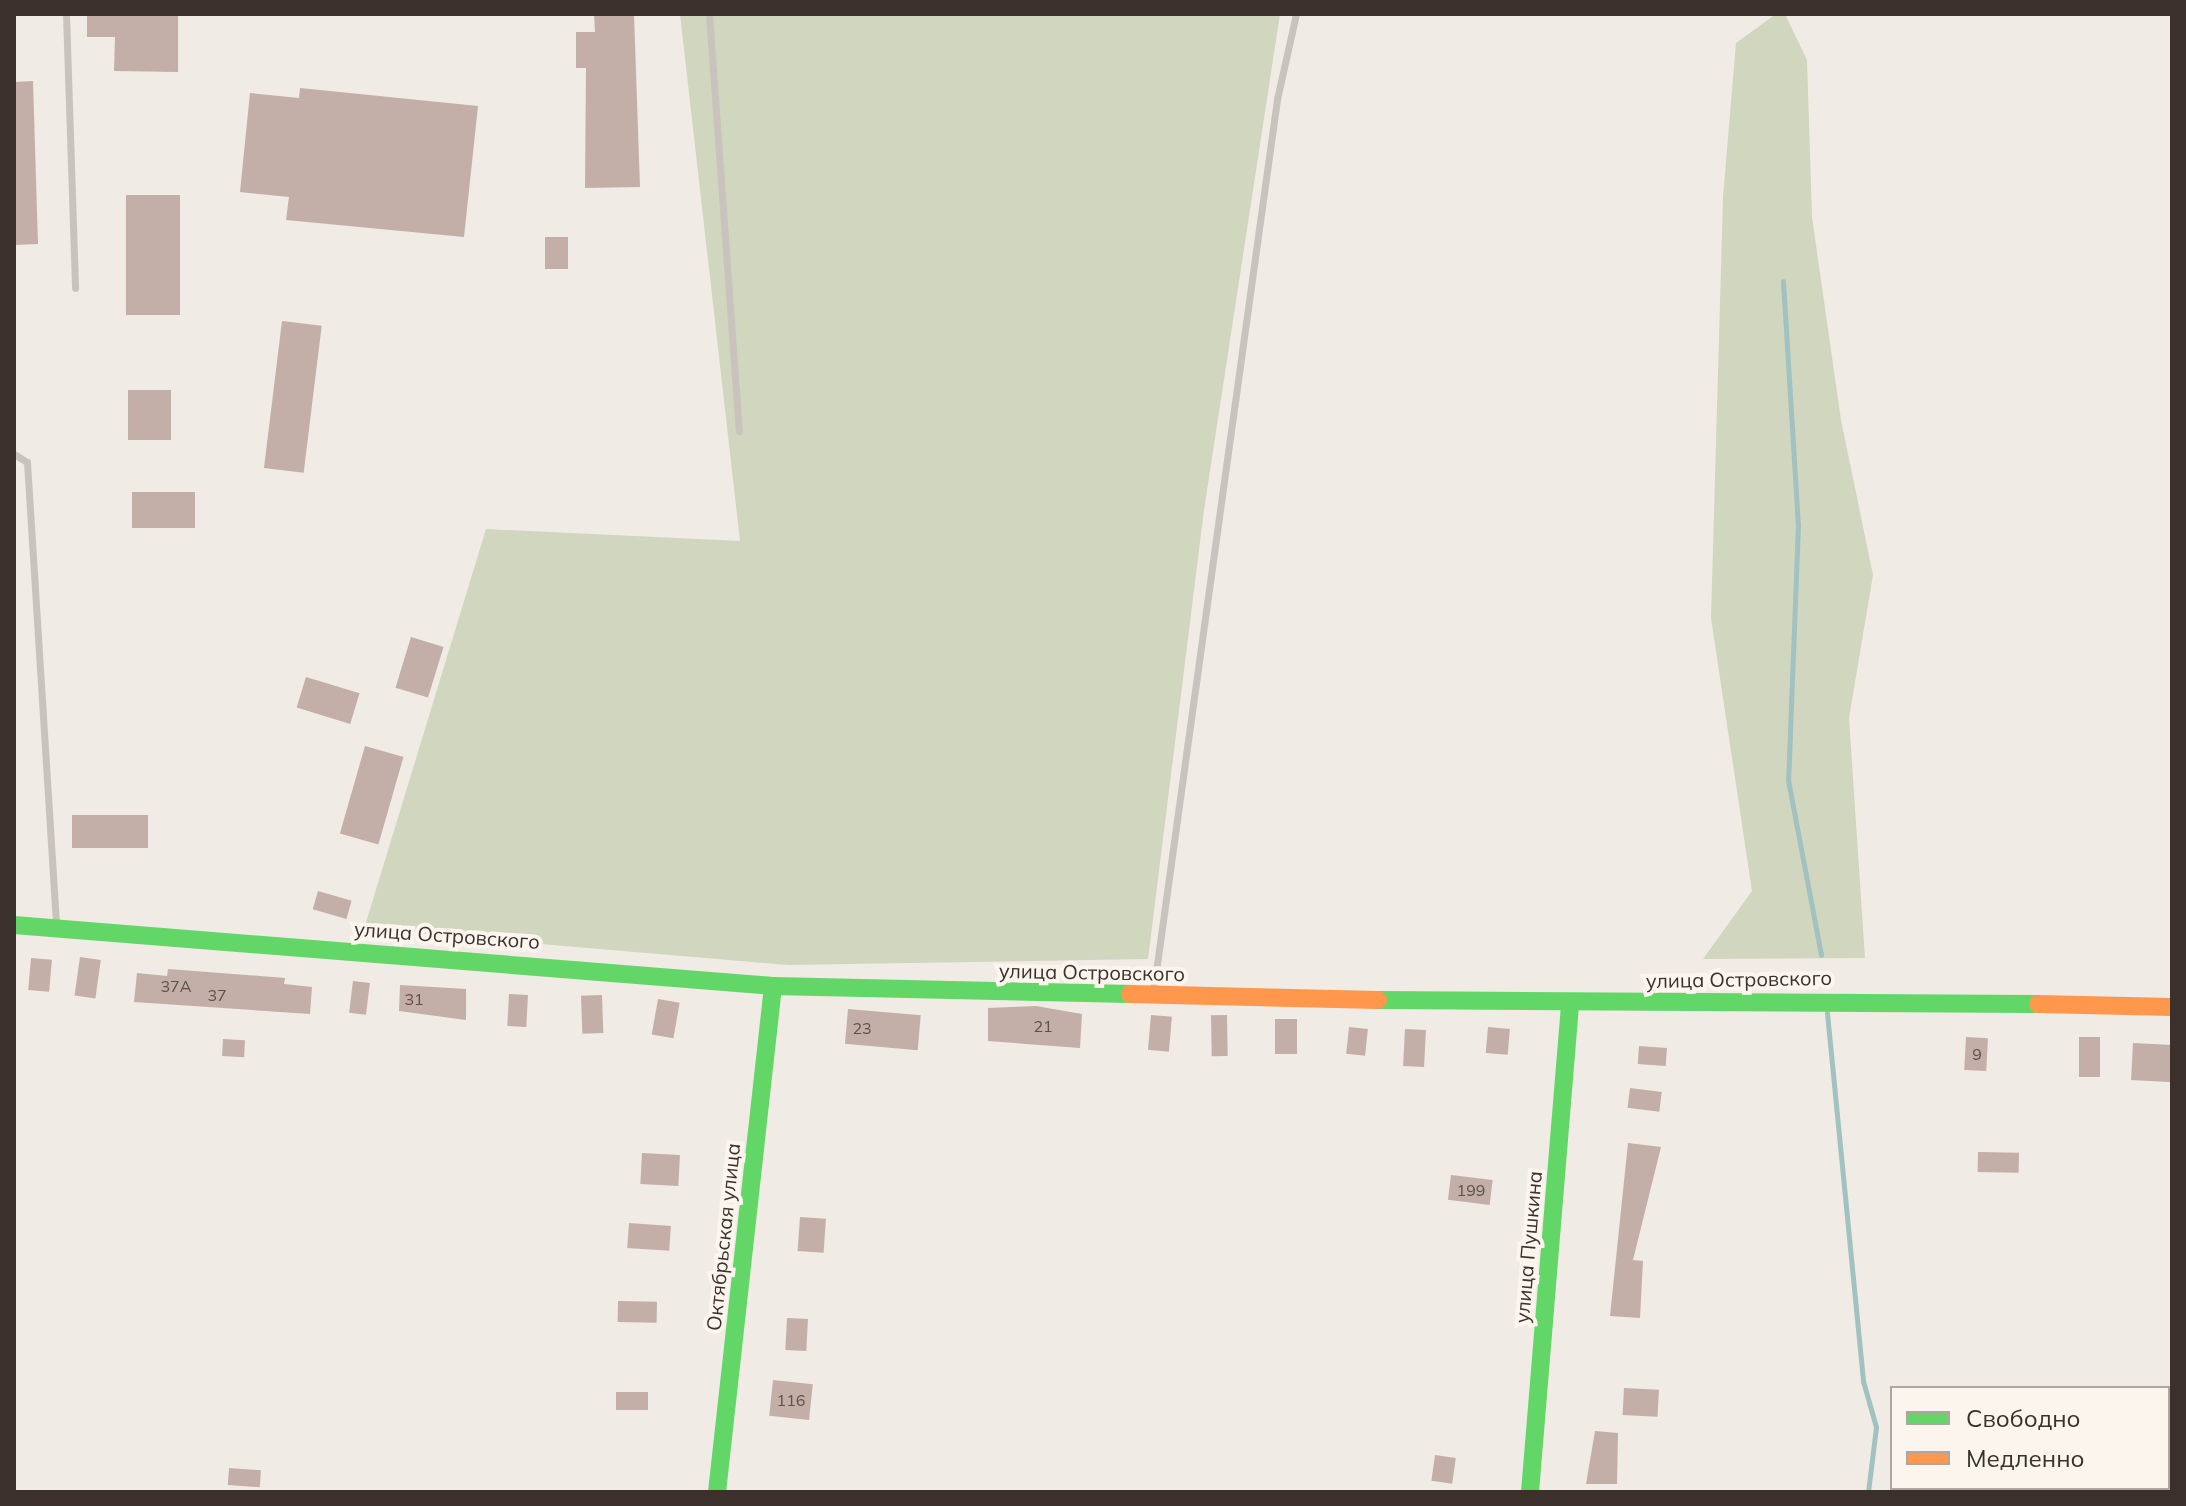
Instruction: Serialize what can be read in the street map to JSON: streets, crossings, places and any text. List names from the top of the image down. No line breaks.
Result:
{"streets":{"street":["улица Островского","Октябрьская улица","улица Пушкина"]},"crossings":[["улица Островского","Октябрьская улица"],["улица Островского","улица Пушкина"]],"house_numbers":["37А","37","31","21","23","9","199","116"],"legend":["Свободно","Медленно"]}
